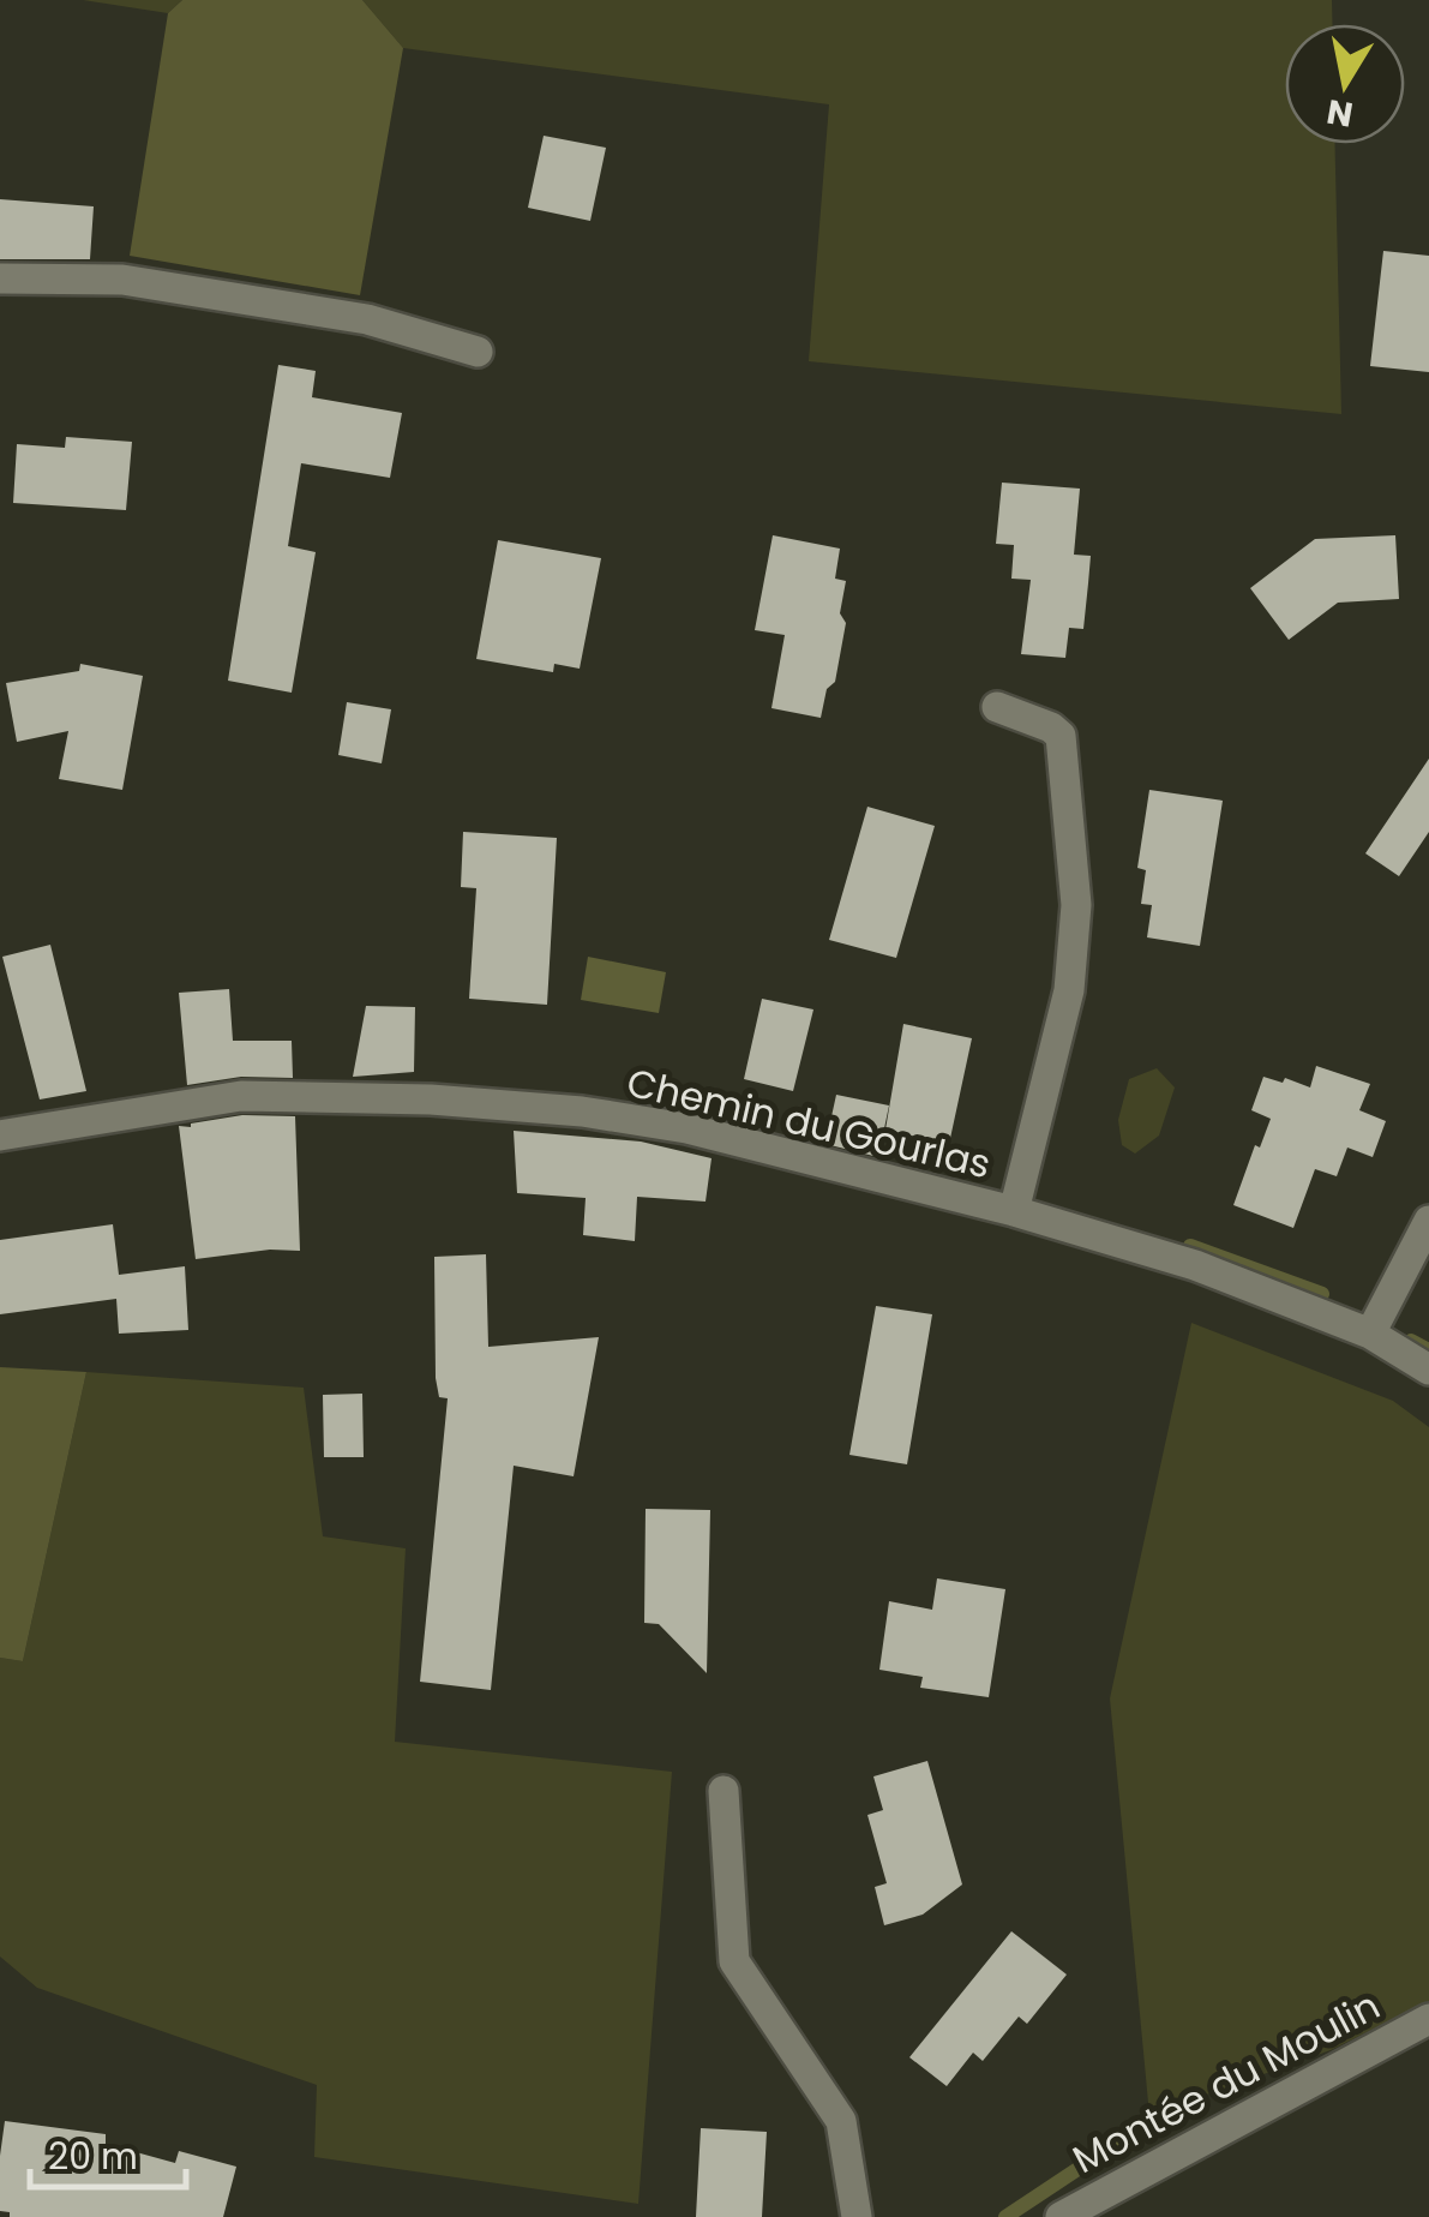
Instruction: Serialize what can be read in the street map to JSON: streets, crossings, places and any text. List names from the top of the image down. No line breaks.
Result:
{"streets":{"street":["Chemin du Gourlas","Montée du Moulin"]},"scale_bar":"20 m","north":"bottom"}
